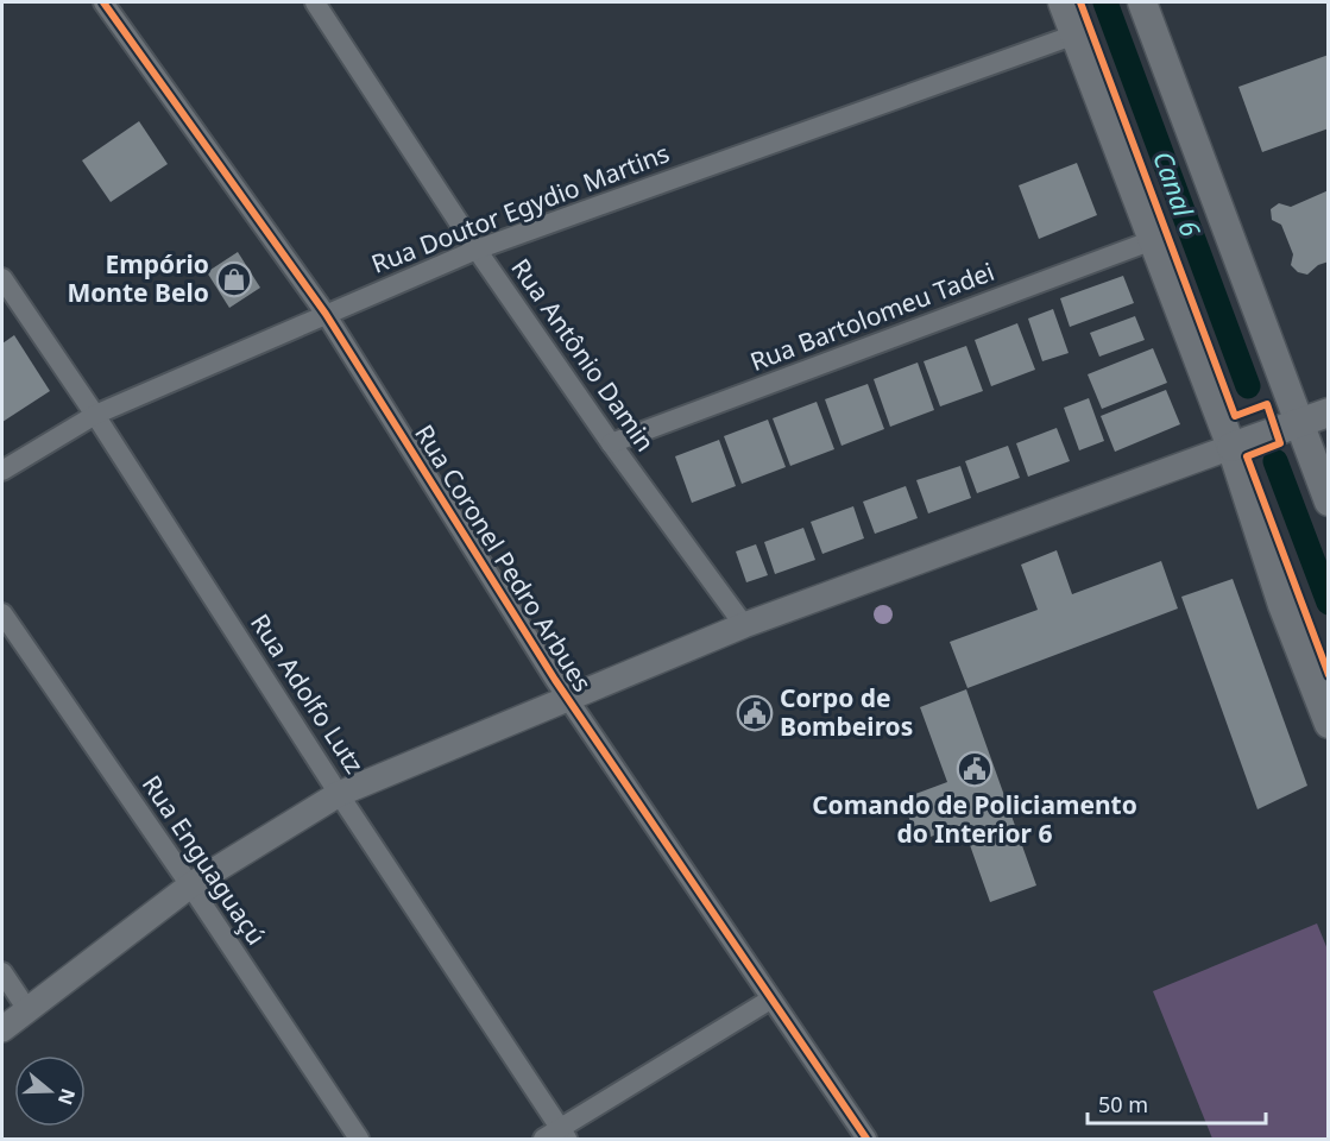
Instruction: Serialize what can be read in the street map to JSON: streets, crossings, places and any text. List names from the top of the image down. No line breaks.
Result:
{"streets":{"street":["Rua Doutor Egydio Martins","Rua Bartolomeu Tadei","Rua Antônio Damin","Rua Coronel Pedro Arbues","Rua Adolfo Lutz","Rua Enguaguaçú"]},"crossings":[["Rua Doutor Egydio Martins","Rua Antônio Damin"],["Rua Doutor Egydio Martins","Rua Coronel Pedro Arbues"],["Rua Doutor Egydio Martins","Rua Adolfo Lutz"],["Rua Bartolomeu Tadei","Rua Antônio Damin"]],"water":["Canal 6"],"places":{"shop":["Empório Monte Belo"],"public building":["Corpo de Bombeiros","Comando de Policiamento do Interior 6"]},"scale_bar":"50 m","north":"right"}
